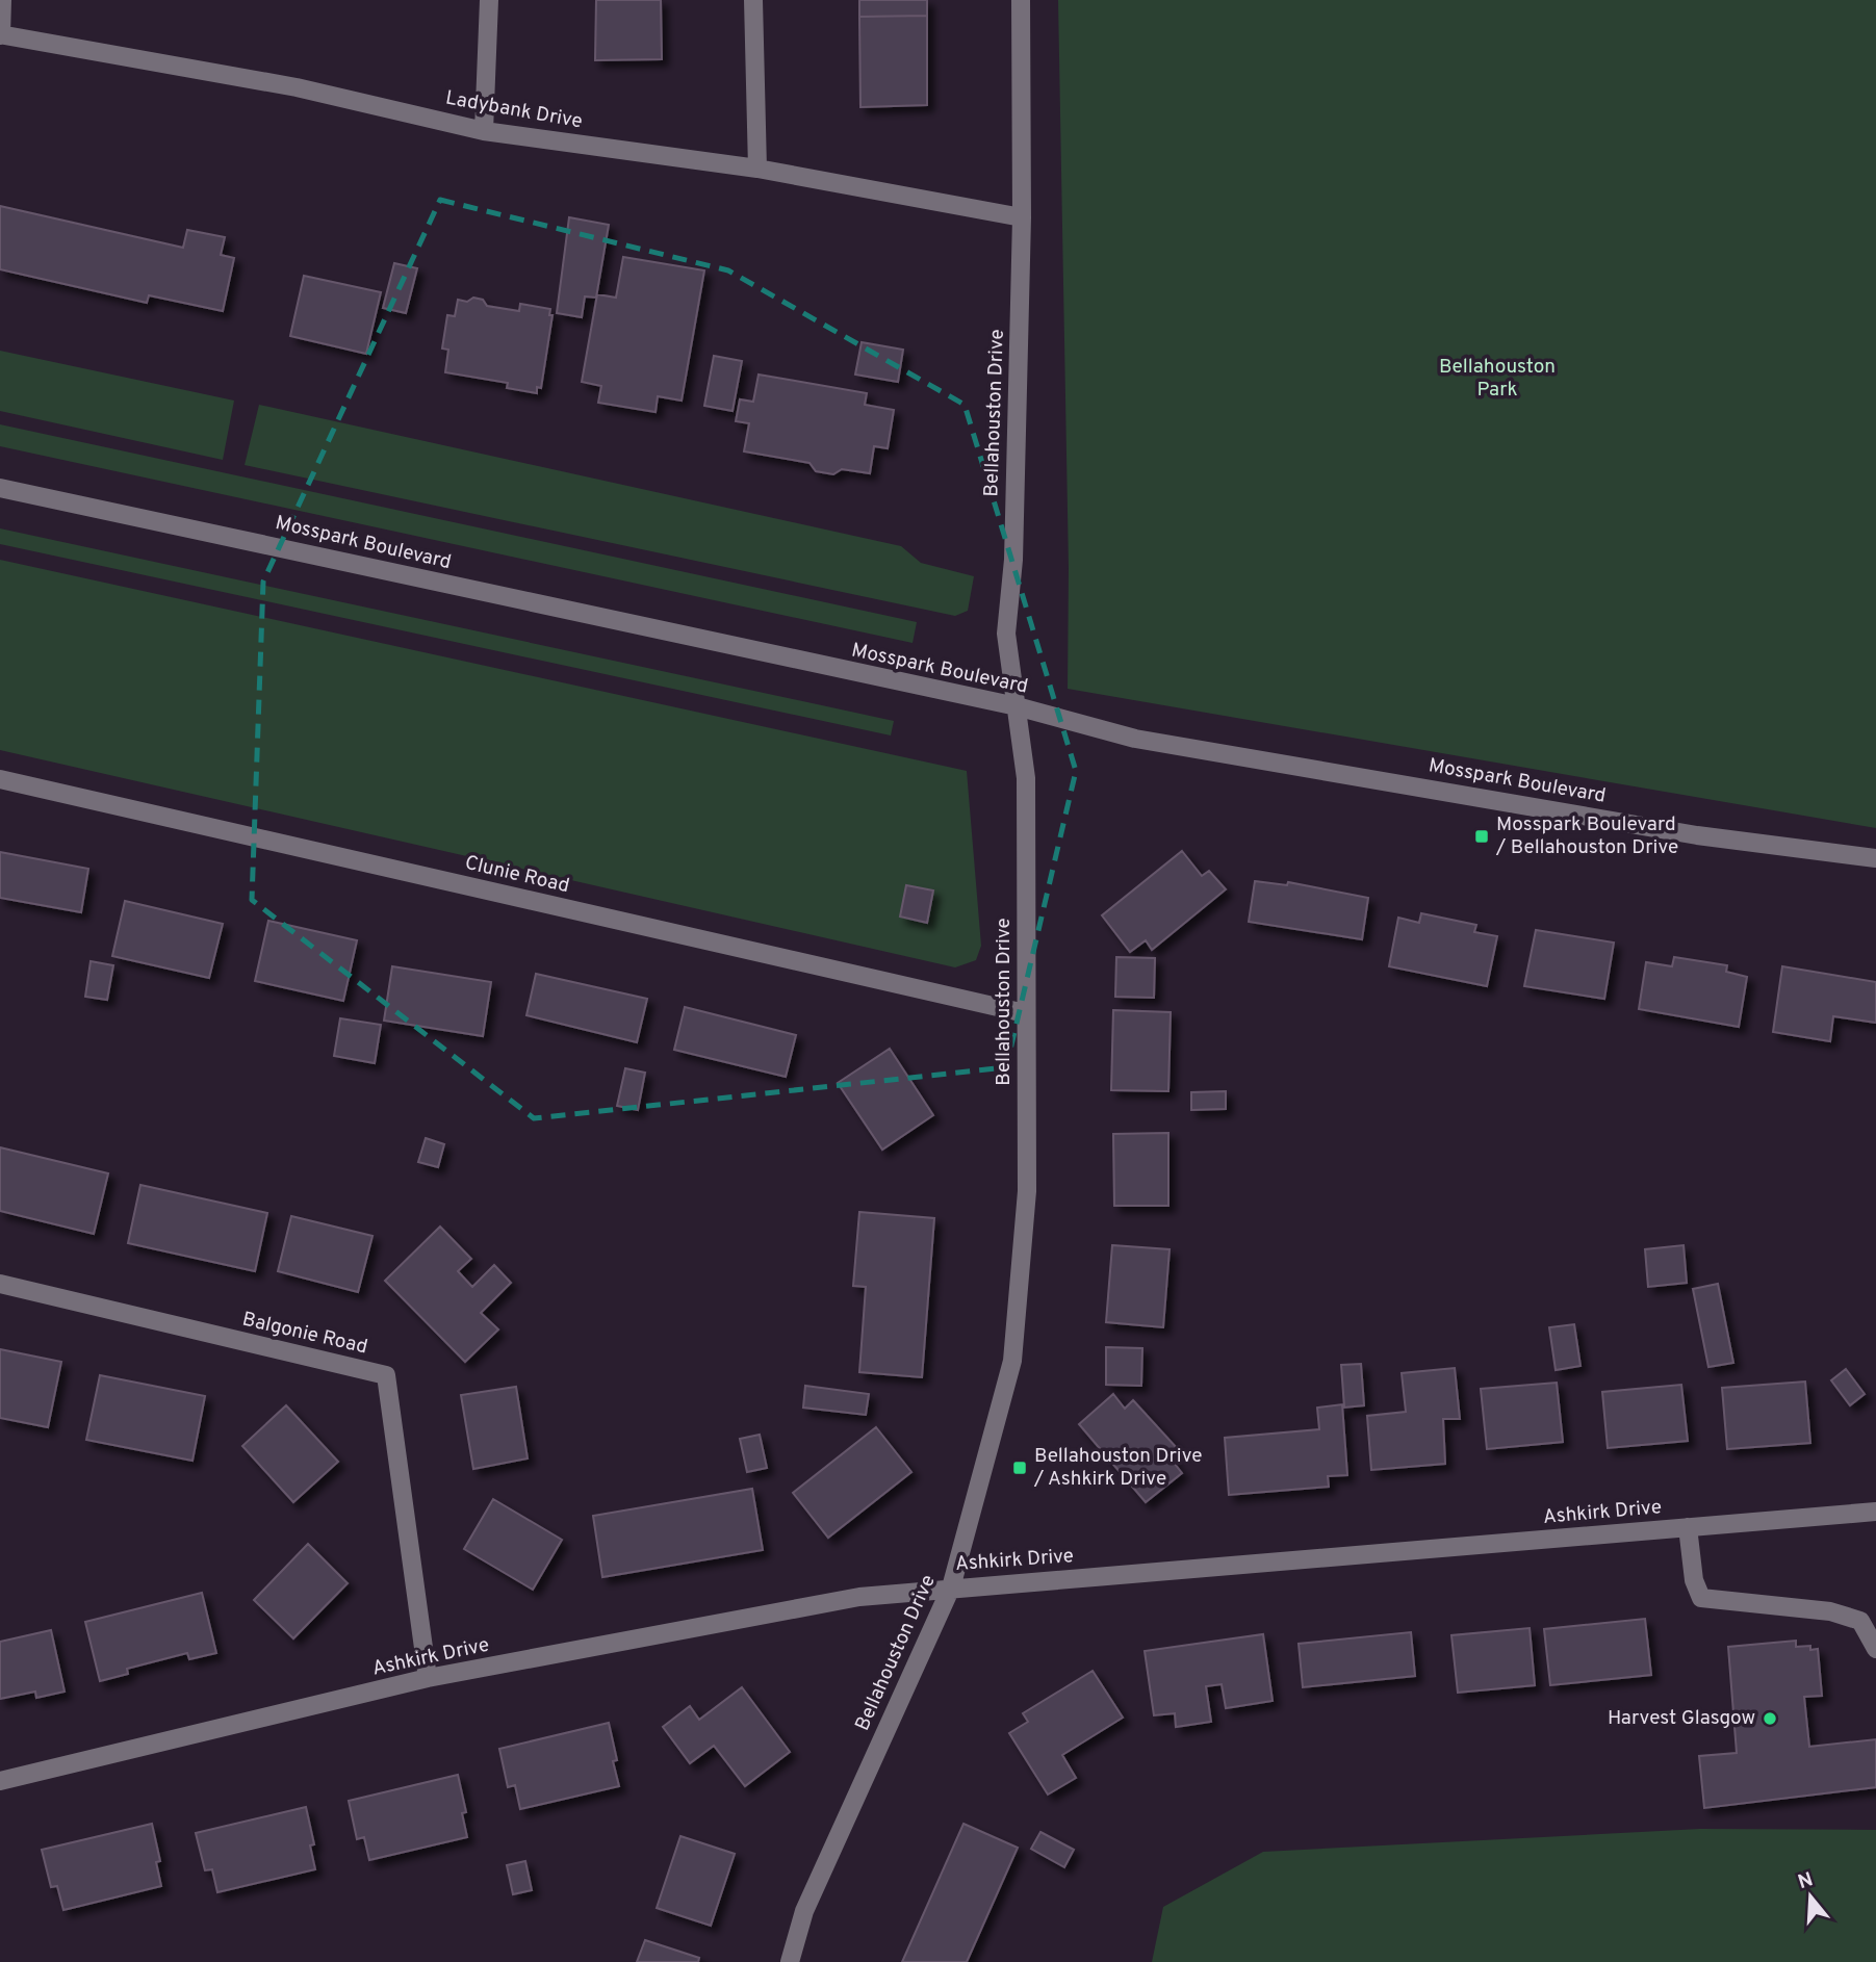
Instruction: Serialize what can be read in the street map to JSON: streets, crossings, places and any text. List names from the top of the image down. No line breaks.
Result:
{"streets":{"street":["Ladybank Drive","Bellahouston Drive","Mosspark Boulevard","Clunie Road","Balgonie Road","Ashkirk Drive"]},"crossings":[["Ladybank Drive","Bellahouston Drive"],["Bellahouston Drive","Mosspark Boulevard"],["Bellahouston Drive","Clunie Road"],["Bellahouston Drive","Ashkirk Drive"],["Balgonie Road","Ashkirk Drive"]],"parks":["Bellahouston Park"],"places":{"transit":["Mosspark Boulevard / Bellahouston Drive","Bellahouston Drive / Ashkirk Drive"],"other":["Harvest Glasgow"]},"north":"top"}
